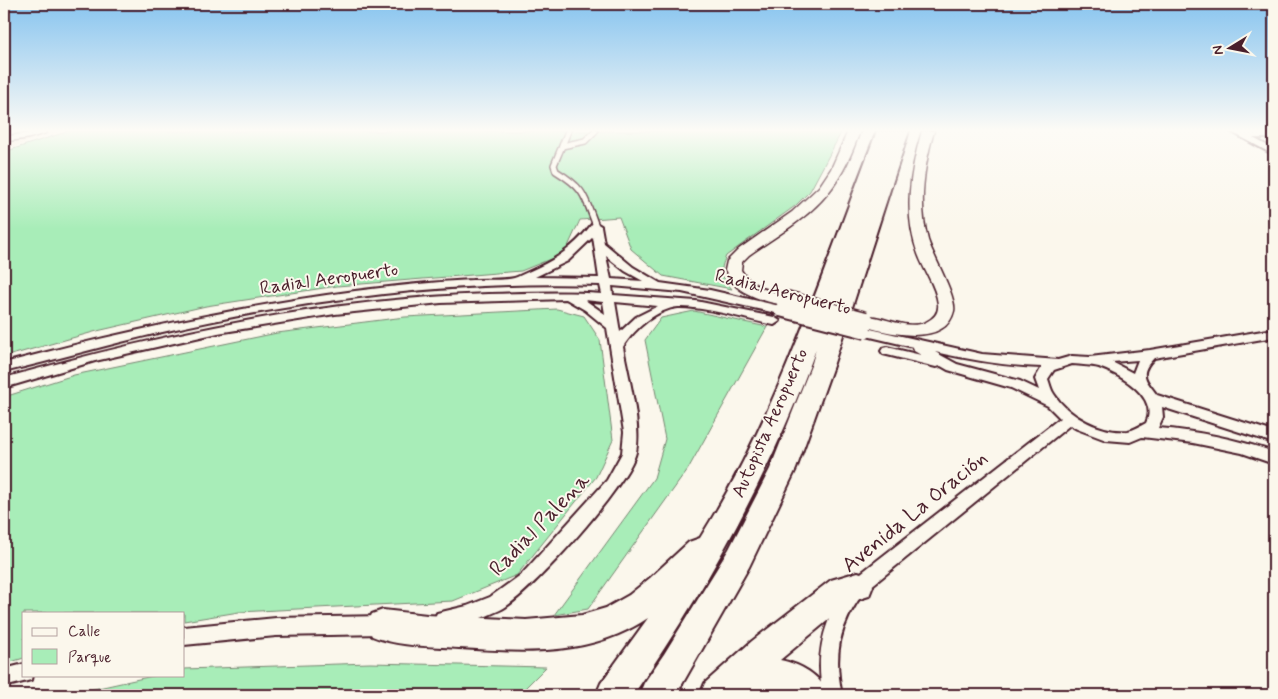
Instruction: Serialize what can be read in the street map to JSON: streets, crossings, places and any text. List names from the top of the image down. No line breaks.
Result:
{"streets":{"highway":["Autopista Aeropuerto"],"street":["Radial Aeropuerto","Avenida La Oración","Radial Palena"]},"crossings":[["Radial Aeropuerto","Avenida La Oración"],["Radial Aeropuerto","Radial Palena"]],"legend":["Calle","Parque"],"north":"left"}
